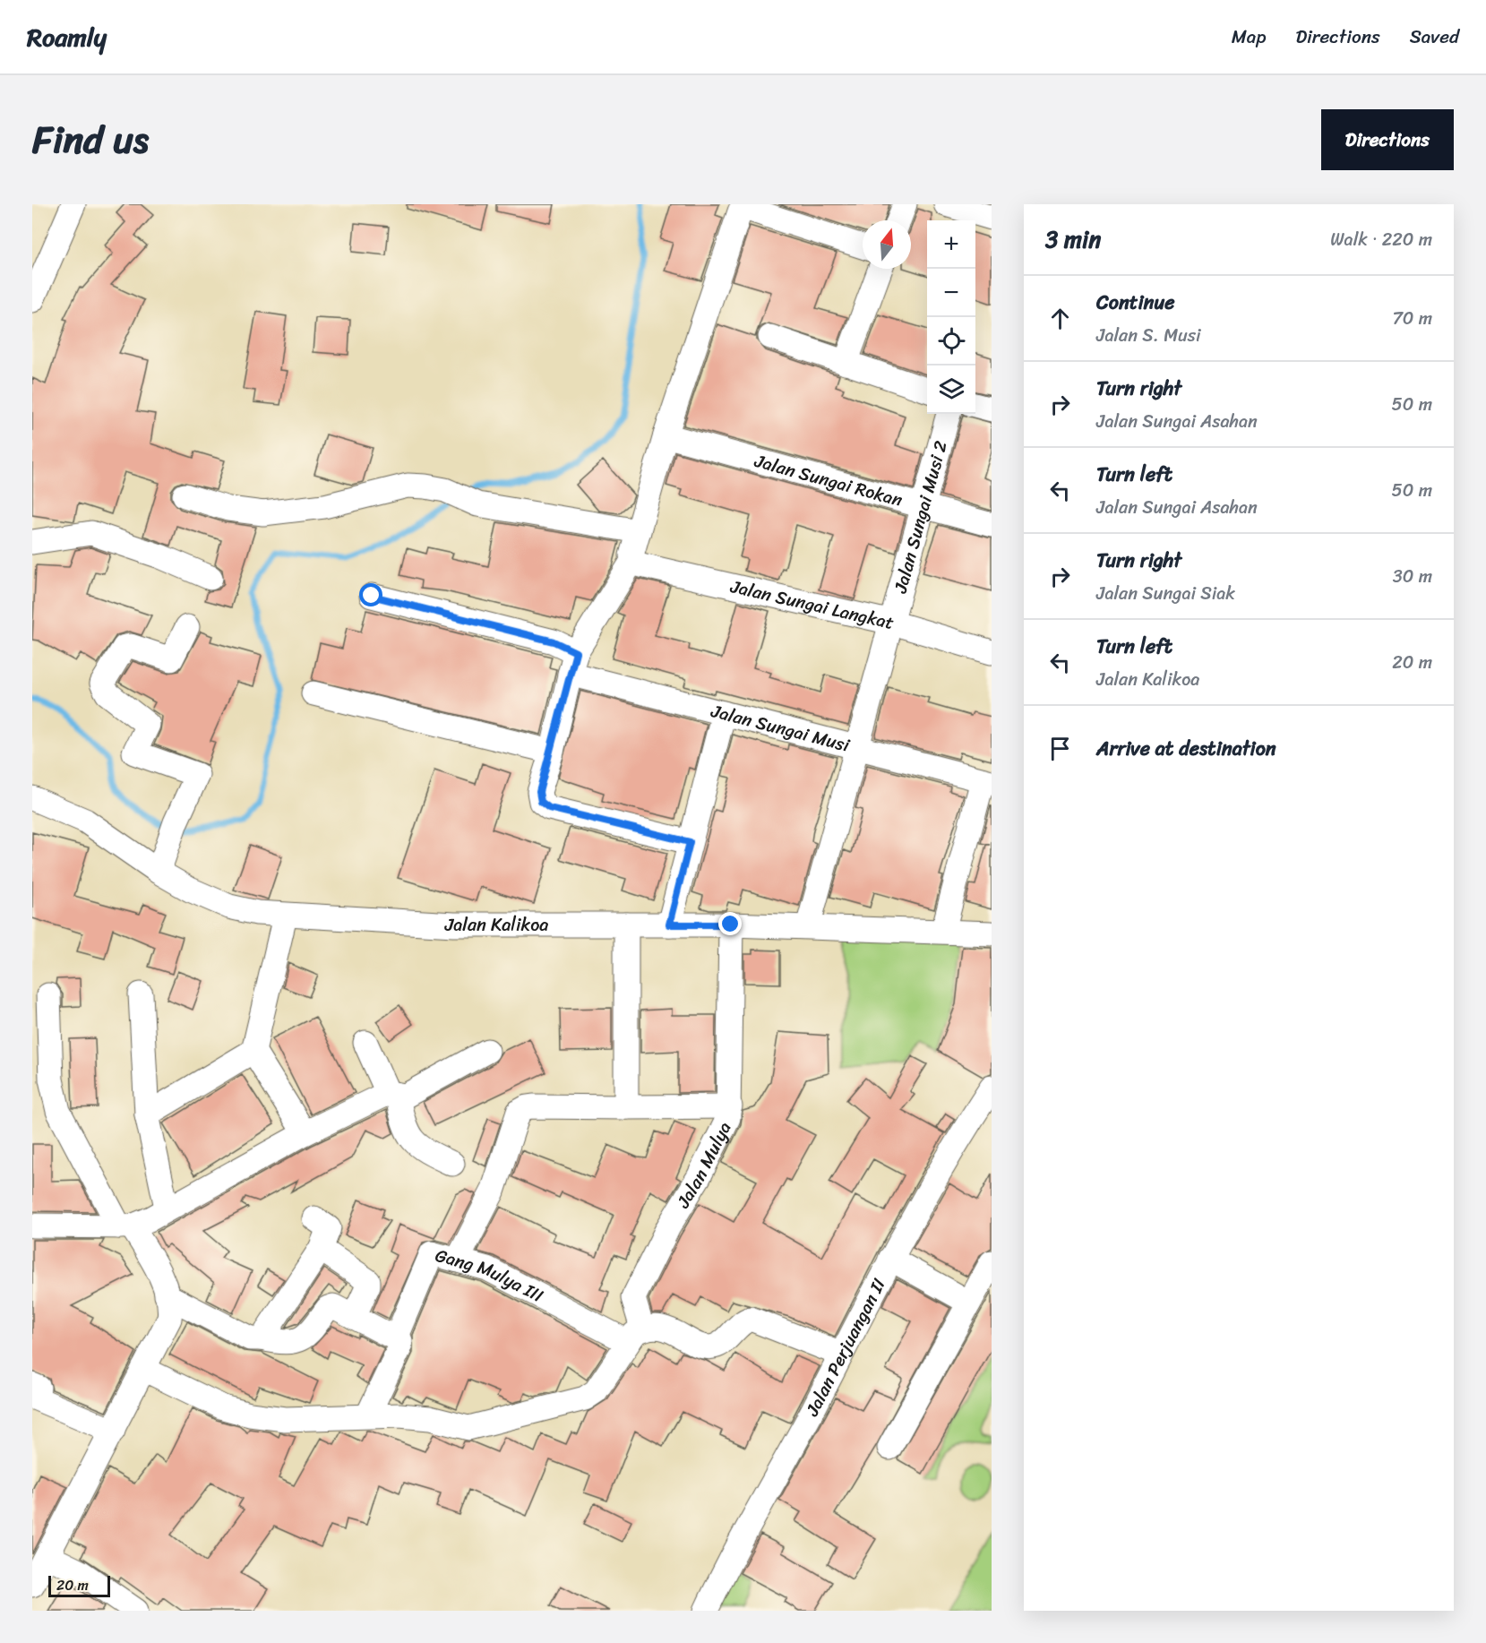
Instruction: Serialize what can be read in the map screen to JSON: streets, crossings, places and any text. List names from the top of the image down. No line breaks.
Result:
{"streets":{"street":["Jalan Sungai Rokan","Jalan Sungai Musi 2","Jalan Sungai Langkat","Jalan Sungai Musi","Jalan Kalikoa","Jalan Mulya","Gang Mulya III","Jalan Perjuangan II"]},"crossings":[["Jalan Sungai Rokan","Jalan Sungai Musi 2"],["Jalan Sungai Musi 2","Jalan Sungai Langkat"],["Jalan Sungai Musi 2","Jalan Sungai Musi"],["Jalan Sungai Musi 2","Jalan Kalikoa"],["Jalan Kalikoa","Jalan Mulya"],["Jalan Mulya","Gang Mulya III"]],"scale_bar":"20 m","north":"top","page":{"header":"Roamly","nav":["Map","Directions","Saved"],"title":"Find us","buttons":"Directions","heading":["3 min","Walk · 220 m"],"map_buttons":["+","−"],"list":[["Continue","Jalan S. Musi","70 m"],["Turn right","Jalan Sungai Asahan","50 m"],["Turn left","Jalan Sungai Asahan","50 m"],["Turn right","Jalan Sungai Siak","30 m"],["Turn left","Jalan Kalikoa","20 m"],"Arrive at destination"],"scale":"20 m"}}
